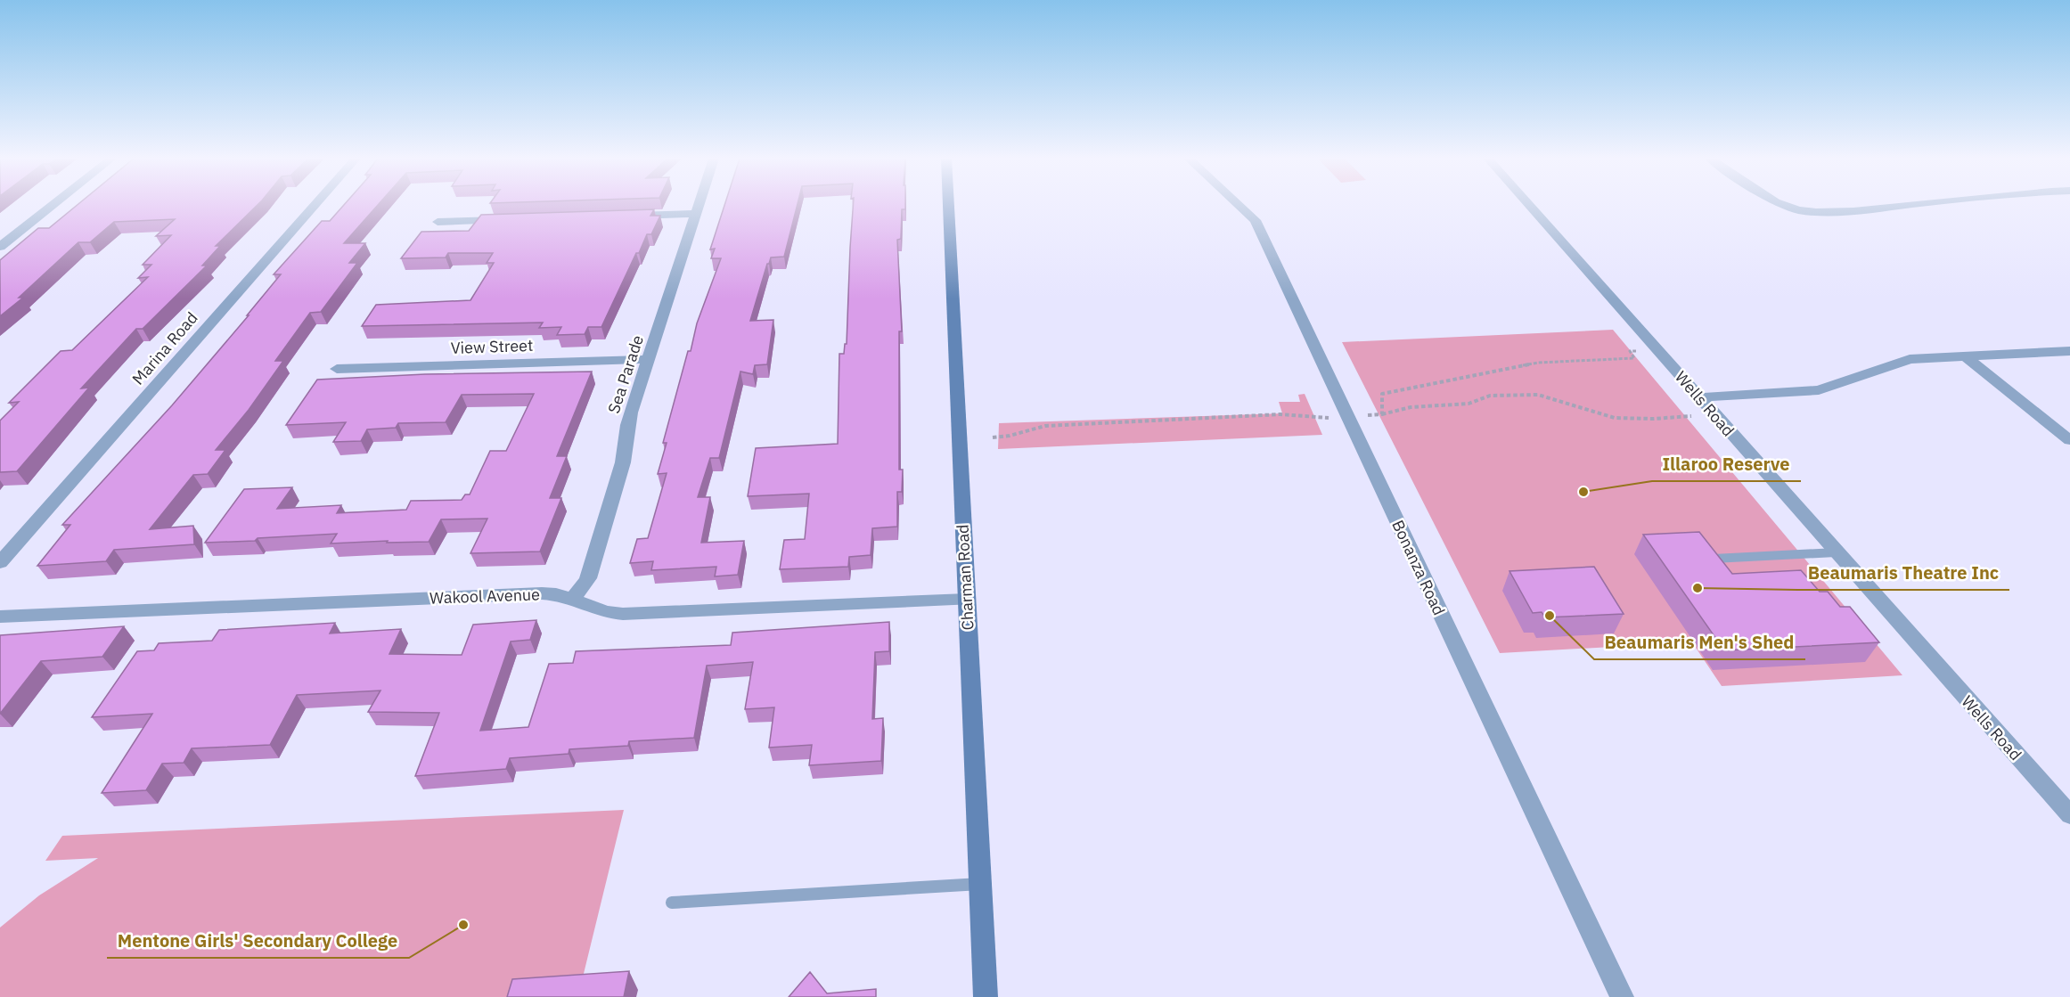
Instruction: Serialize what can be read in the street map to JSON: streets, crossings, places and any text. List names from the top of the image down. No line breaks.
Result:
{"streets":{"main road":["Charman Road"],"street":["View Street","Marina Road","Sea Parade","Wells Road","Bonanza Road","Wakool Avenue"]},"crossings":[["View Street","Sea Parade"],["Sea Parade","Wakool Avenue"],["Charman Road","Wakool Avenue"]],"places":["Illaroo Reserve","Beaumaris Theatre Inc","Beaumaris Men's Shed","Mentone Girls' Secondary College"]}
